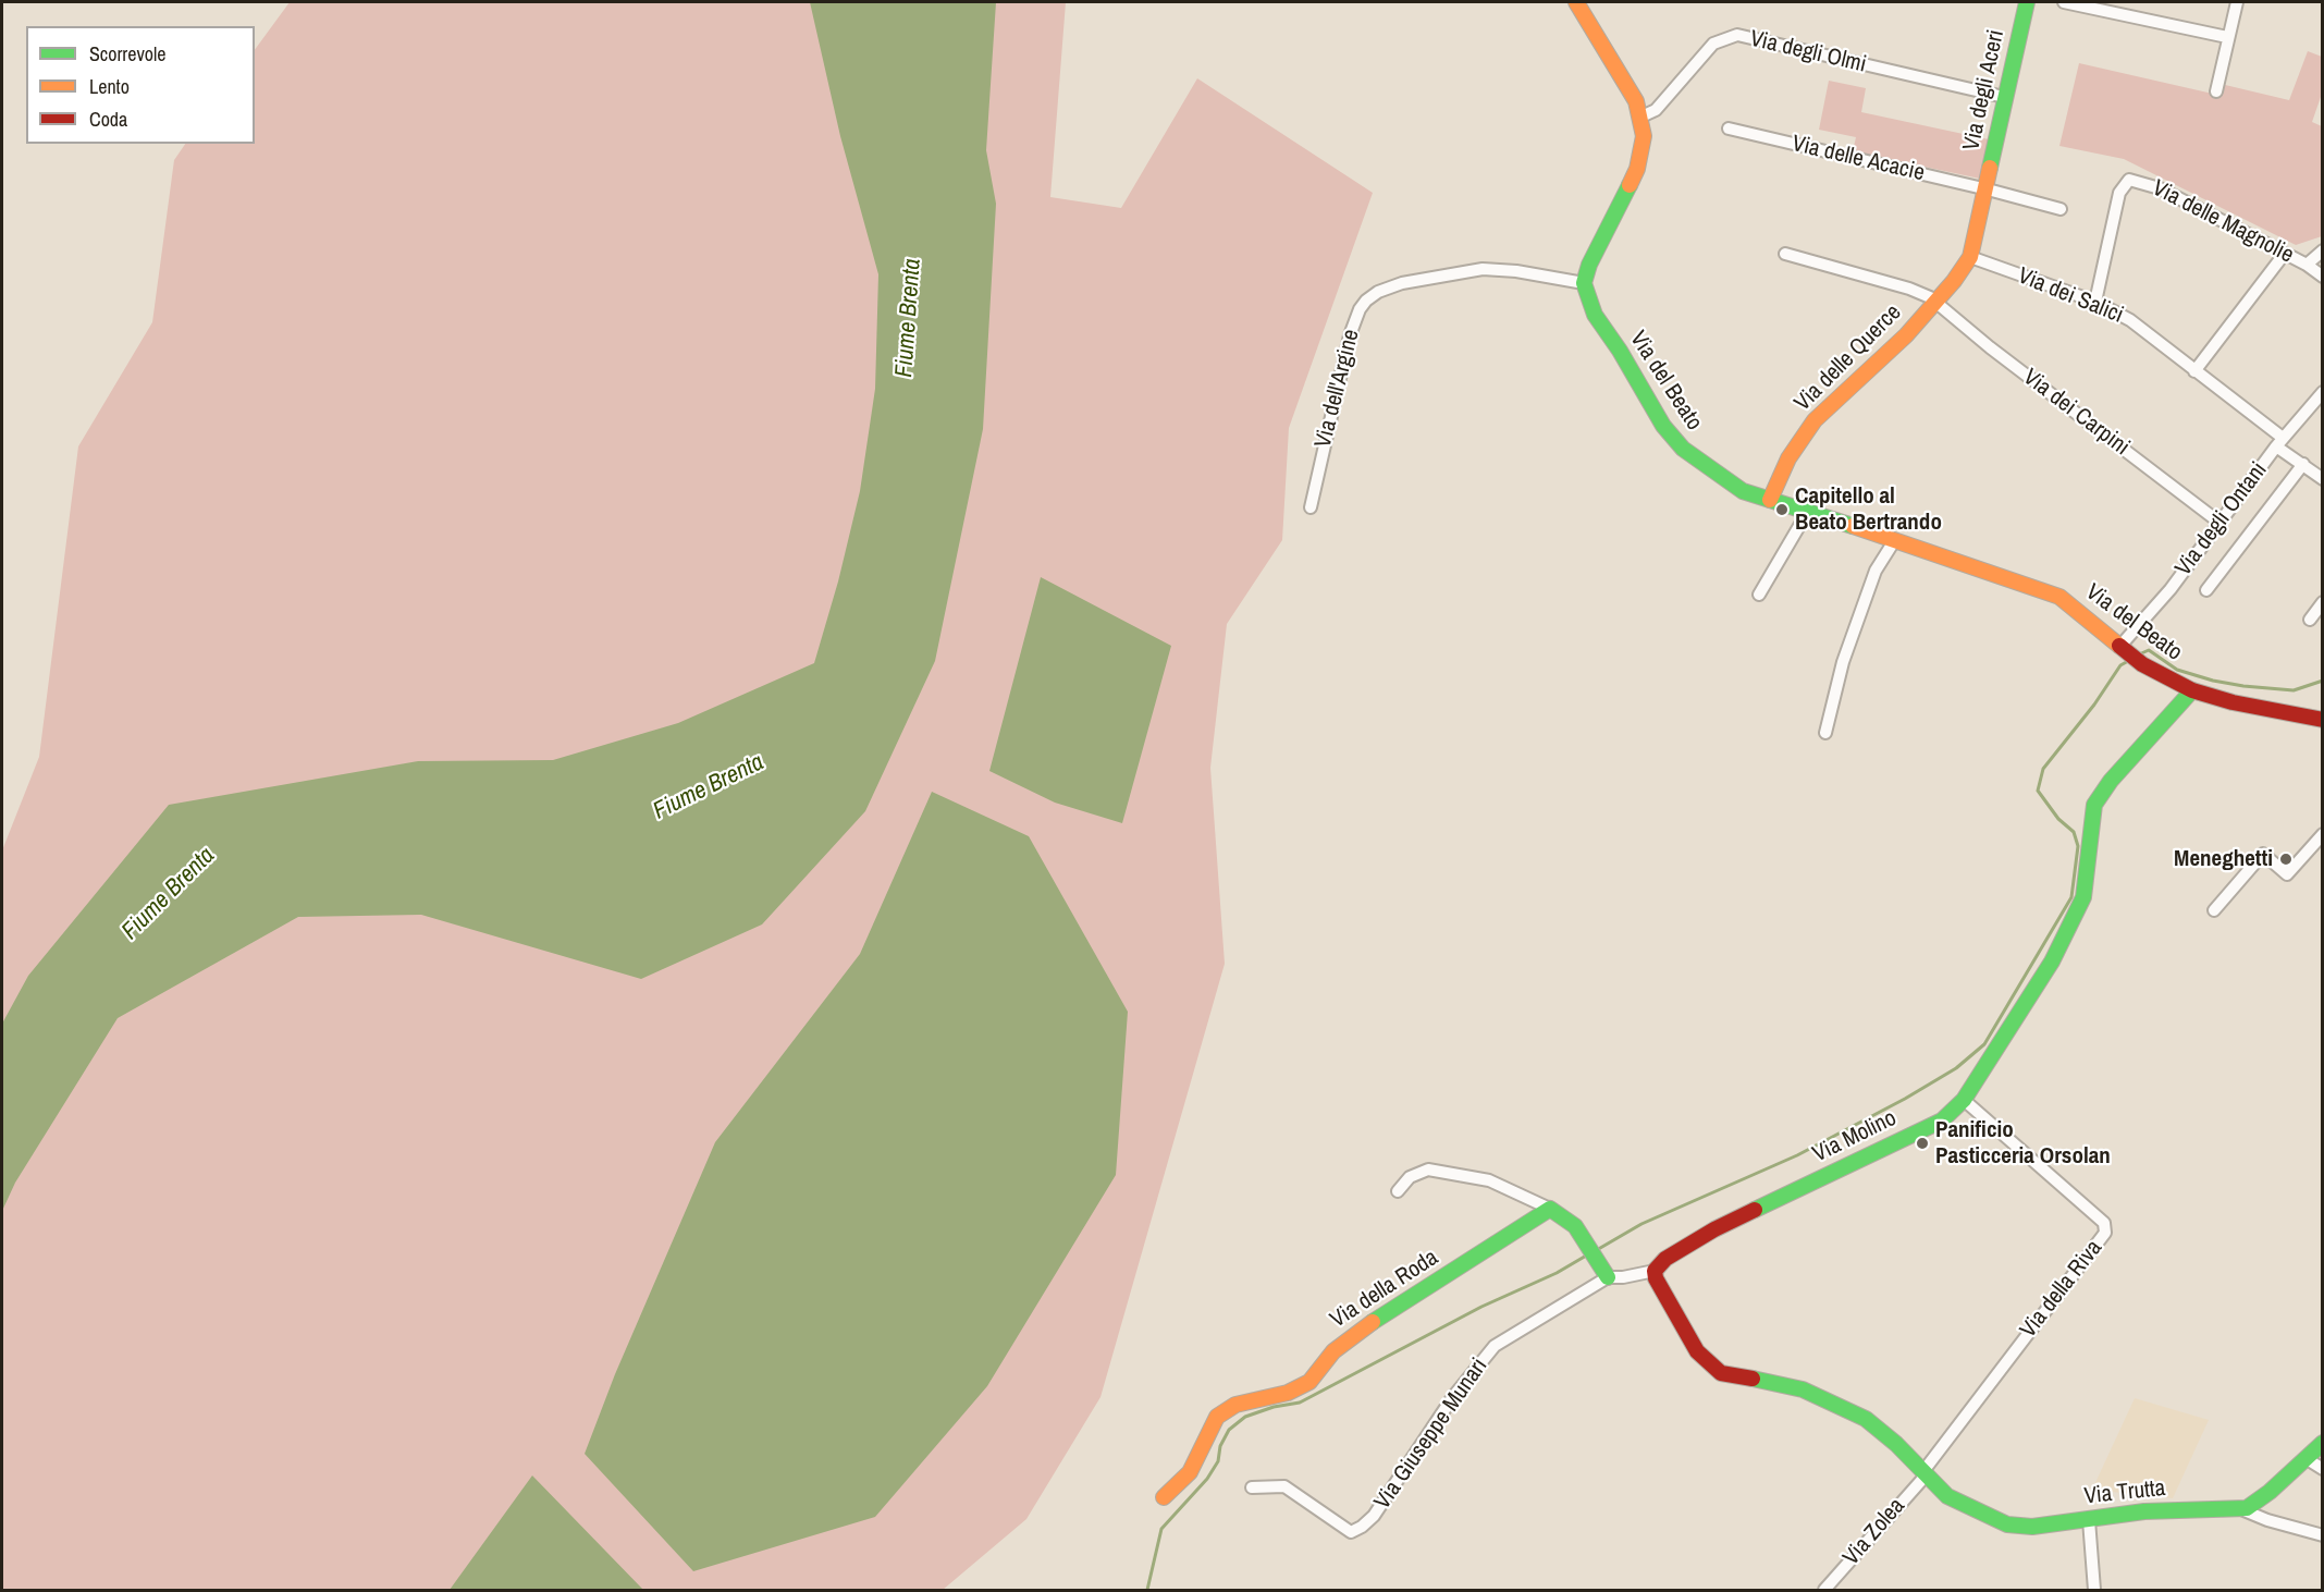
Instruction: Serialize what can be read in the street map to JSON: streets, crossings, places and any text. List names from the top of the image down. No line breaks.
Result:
{"streets":{"street":["Via degli Olmi","Via degli Aceri","Via delle Acacie","Via delle Magnolie","Via dei Salici","Via delle Querce","Via del Beato","Via dell'Argine","Via dei Carpini","Via degli Ontani","Via Molino","Via della Roda","Via della Riva","Via Giuseppe Munari","Via Trutta","Via Zolea"]},"crossings":[["Via degli Olmi","Via degli Aceri"],["Via degli Aceri","Via delle Acacie"],["Via degli Aceri","Via dei Salici"],["Via degli Aceri","Via delle Querce"],["Via delle Magnolie","Via dei Salici"],["Via dei Salici","Via delle Querce"],["Via dei Salici","Via degli Ontani"],["Via delle Querce","Via del Beato"],["Via delle Querce","Via dei Carpini"],["Via del Beato","Via dell'Argine"],["Via del Beato","Via degli Ontani"],["Via del Beato","Via Molino"],["Via dei Carpini","Via degli Ontani"],["Via Molino","Via della Riva"],["Via della Riva","Via Trutta"],["Via della Riva","Via Zolea"],["Via Trutta","Via Zolea"]],"water":["Fiume Brenta"],"places":["Capitello al Beato Bertrando","Meneghetti","Panificio Pasticceria Orsolan"],"legend":["Scorrevole","Lento","Coda"]}
